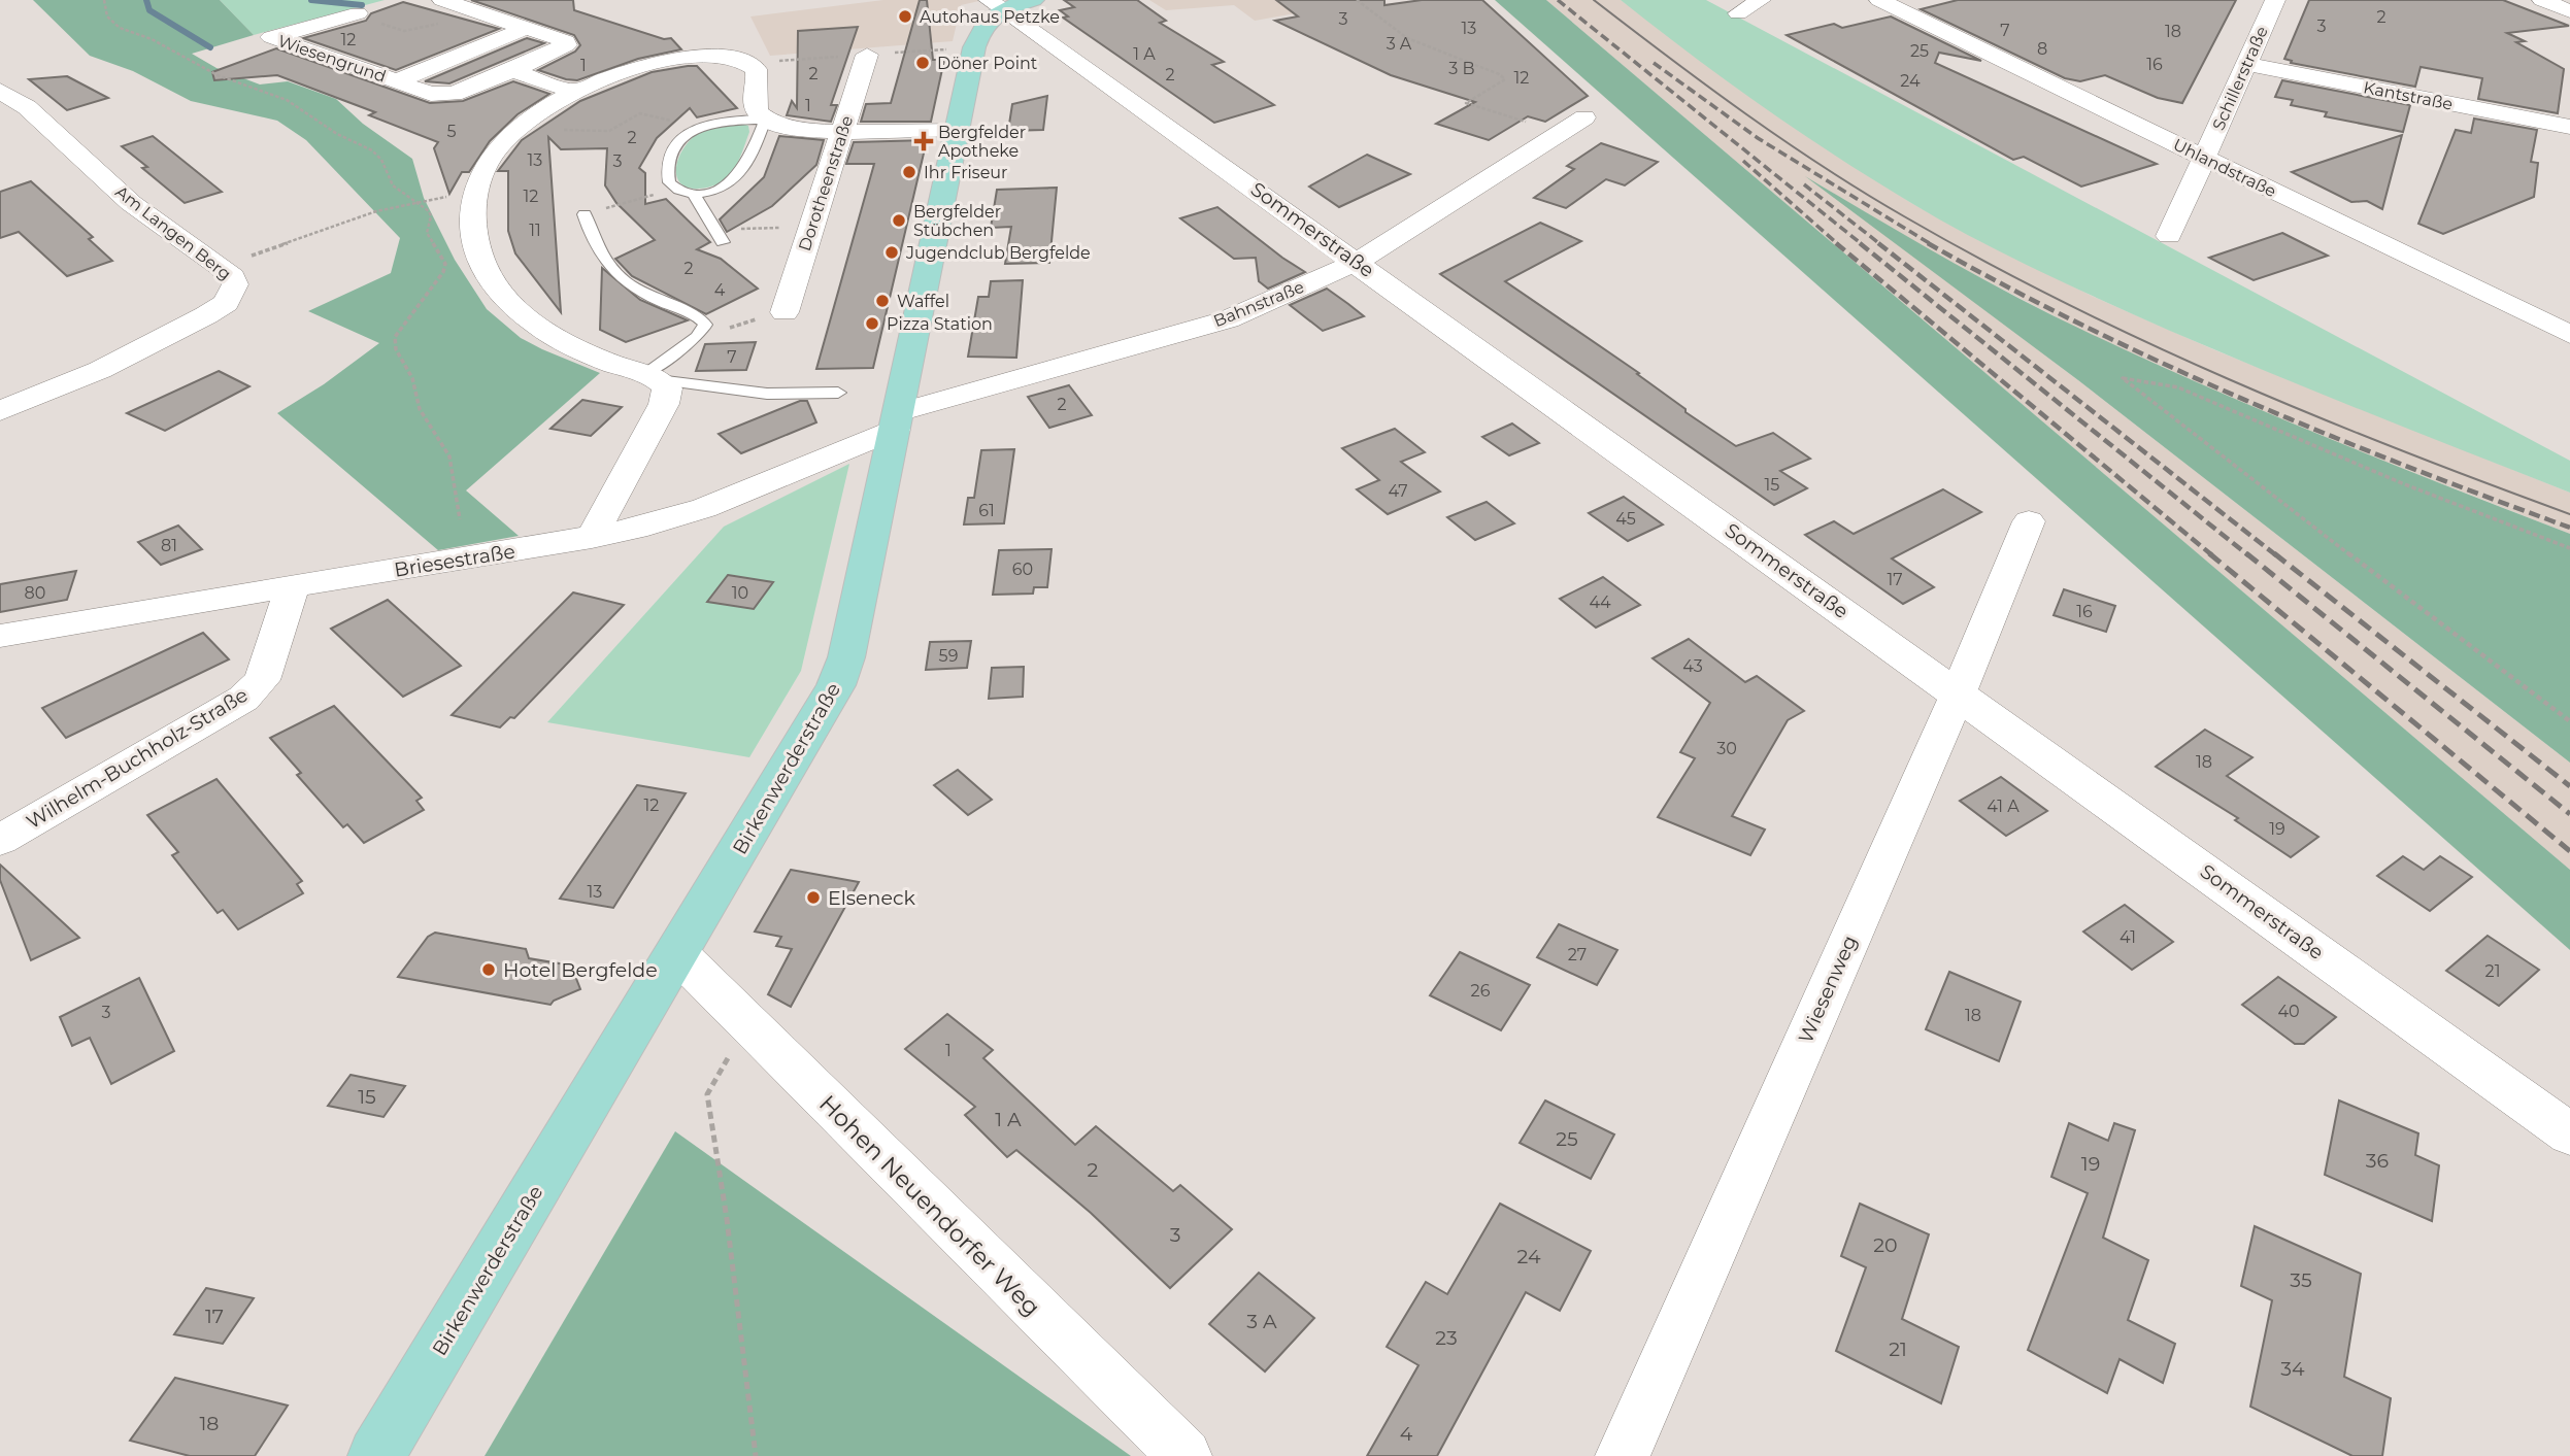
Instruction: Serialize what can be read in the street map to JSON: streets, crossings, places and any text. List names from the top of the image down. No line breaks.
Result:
{"streets":{"main road":["Birkenwerderstraße"],"street":["Wiesengrund","Schillerstraße","Kantstraße","Uhlandstraße","Dorotheenstraße","Sommerstraße","Am Langen Berg","Bahnstraße","Briesestraße","Wilhelm-Buchholz-Straße","Wiesenweg","Hohen Neuendorfer Weg"]},"crossings":[["Schillerstraße","Kantstraße"],["Schillerstraße","Uhlandstraße"],["Sommerstraße","Bahnstraße"],["Sommerstraße","Birkenwerderstraße"],["Sommerstraße","Wiesenweg"],["Bahnstraße","Briesestraße"],["Bahnstraße","Birkenwerderstraße"],["Briesestraße","Wilhelm-Buchholz-Straße"],["Briesestraße","Birkenwerderstraße"],["Birkenwerderstraße","Hohen Neuendorfer Weg"]],"places":{"other":["Autohaus Petzke","Döner Point","Ihr Friseur","Bergfelder Stübchen","Jugendclub Bergfelde","Waffel","Pizza Station","Elseneck","Hotel Bergfelde"],"health":["Bergfelder Apotheke"]},"house_numbers":["2","3","3","13","7","18","12","3 A","8","25","1 A","16","1","3 B","2","2","12","24","1","5","2","13","3","12","11","2","4","7","2","15","47","61","45","81","60","17","80","10","44","16","59","43","30","18","12","41 A","19","13","41","27","21","26","40","3","18","1","15","1 A","25","36","19","2","3","20","24","35","17","3 A","23","21","34","18","4"]}
